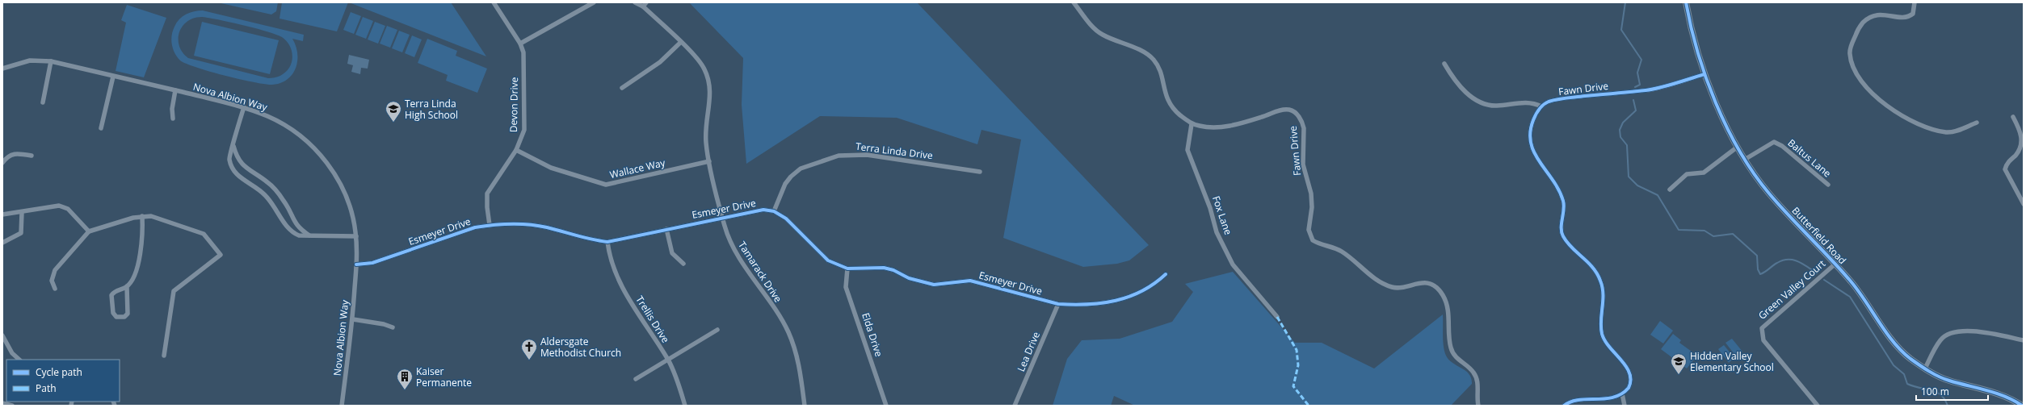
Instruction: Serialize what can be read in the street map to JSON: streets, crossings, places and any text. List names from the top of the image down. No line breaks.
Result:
{"streets":{"street":["Fawn Drive","Nova Albion Way","Devon Drive","Terra Linda Drive","Baltus Lane","Wallace Way","Esmeyer Drive","Fox Lane","Butterfield Road","Tamarack Drive","Green Valley Court","Trellis Drive","Elda Drive","Lea Drive"]},"crossings":[["Fawn Drive","Fox Lane"],["Fawn Drive","Butterfield Road"],["Nova Albion Way","Esmeyer Drive"],["Devon Drive","Wallace Way"],["Devon Drive","Esmeyer Drive"],["Terra Linda Drive","Esmeyer Drive"],["Baltus Lane","Butterfield Road"],["Wallace Way","Tamarack Drive"],["Esmeyer Drive","Tamarack Drive"],["Esmeyer Drive","Trellis Drive"],["Esmeyer Drive","Elda Drive"],["Esmeyer Drive","Lea Drive"],["Butterfield Road","Green Valley Court"]],"places":{"school or university":["Terra Linda High School","Hidden Valley Elementary School"],"church":["Aldersgate Methodist Church"],"building":["Kaiser Permanente"]},"legend":["Cycle path","Path"],"scale_bar":"100 m"}
